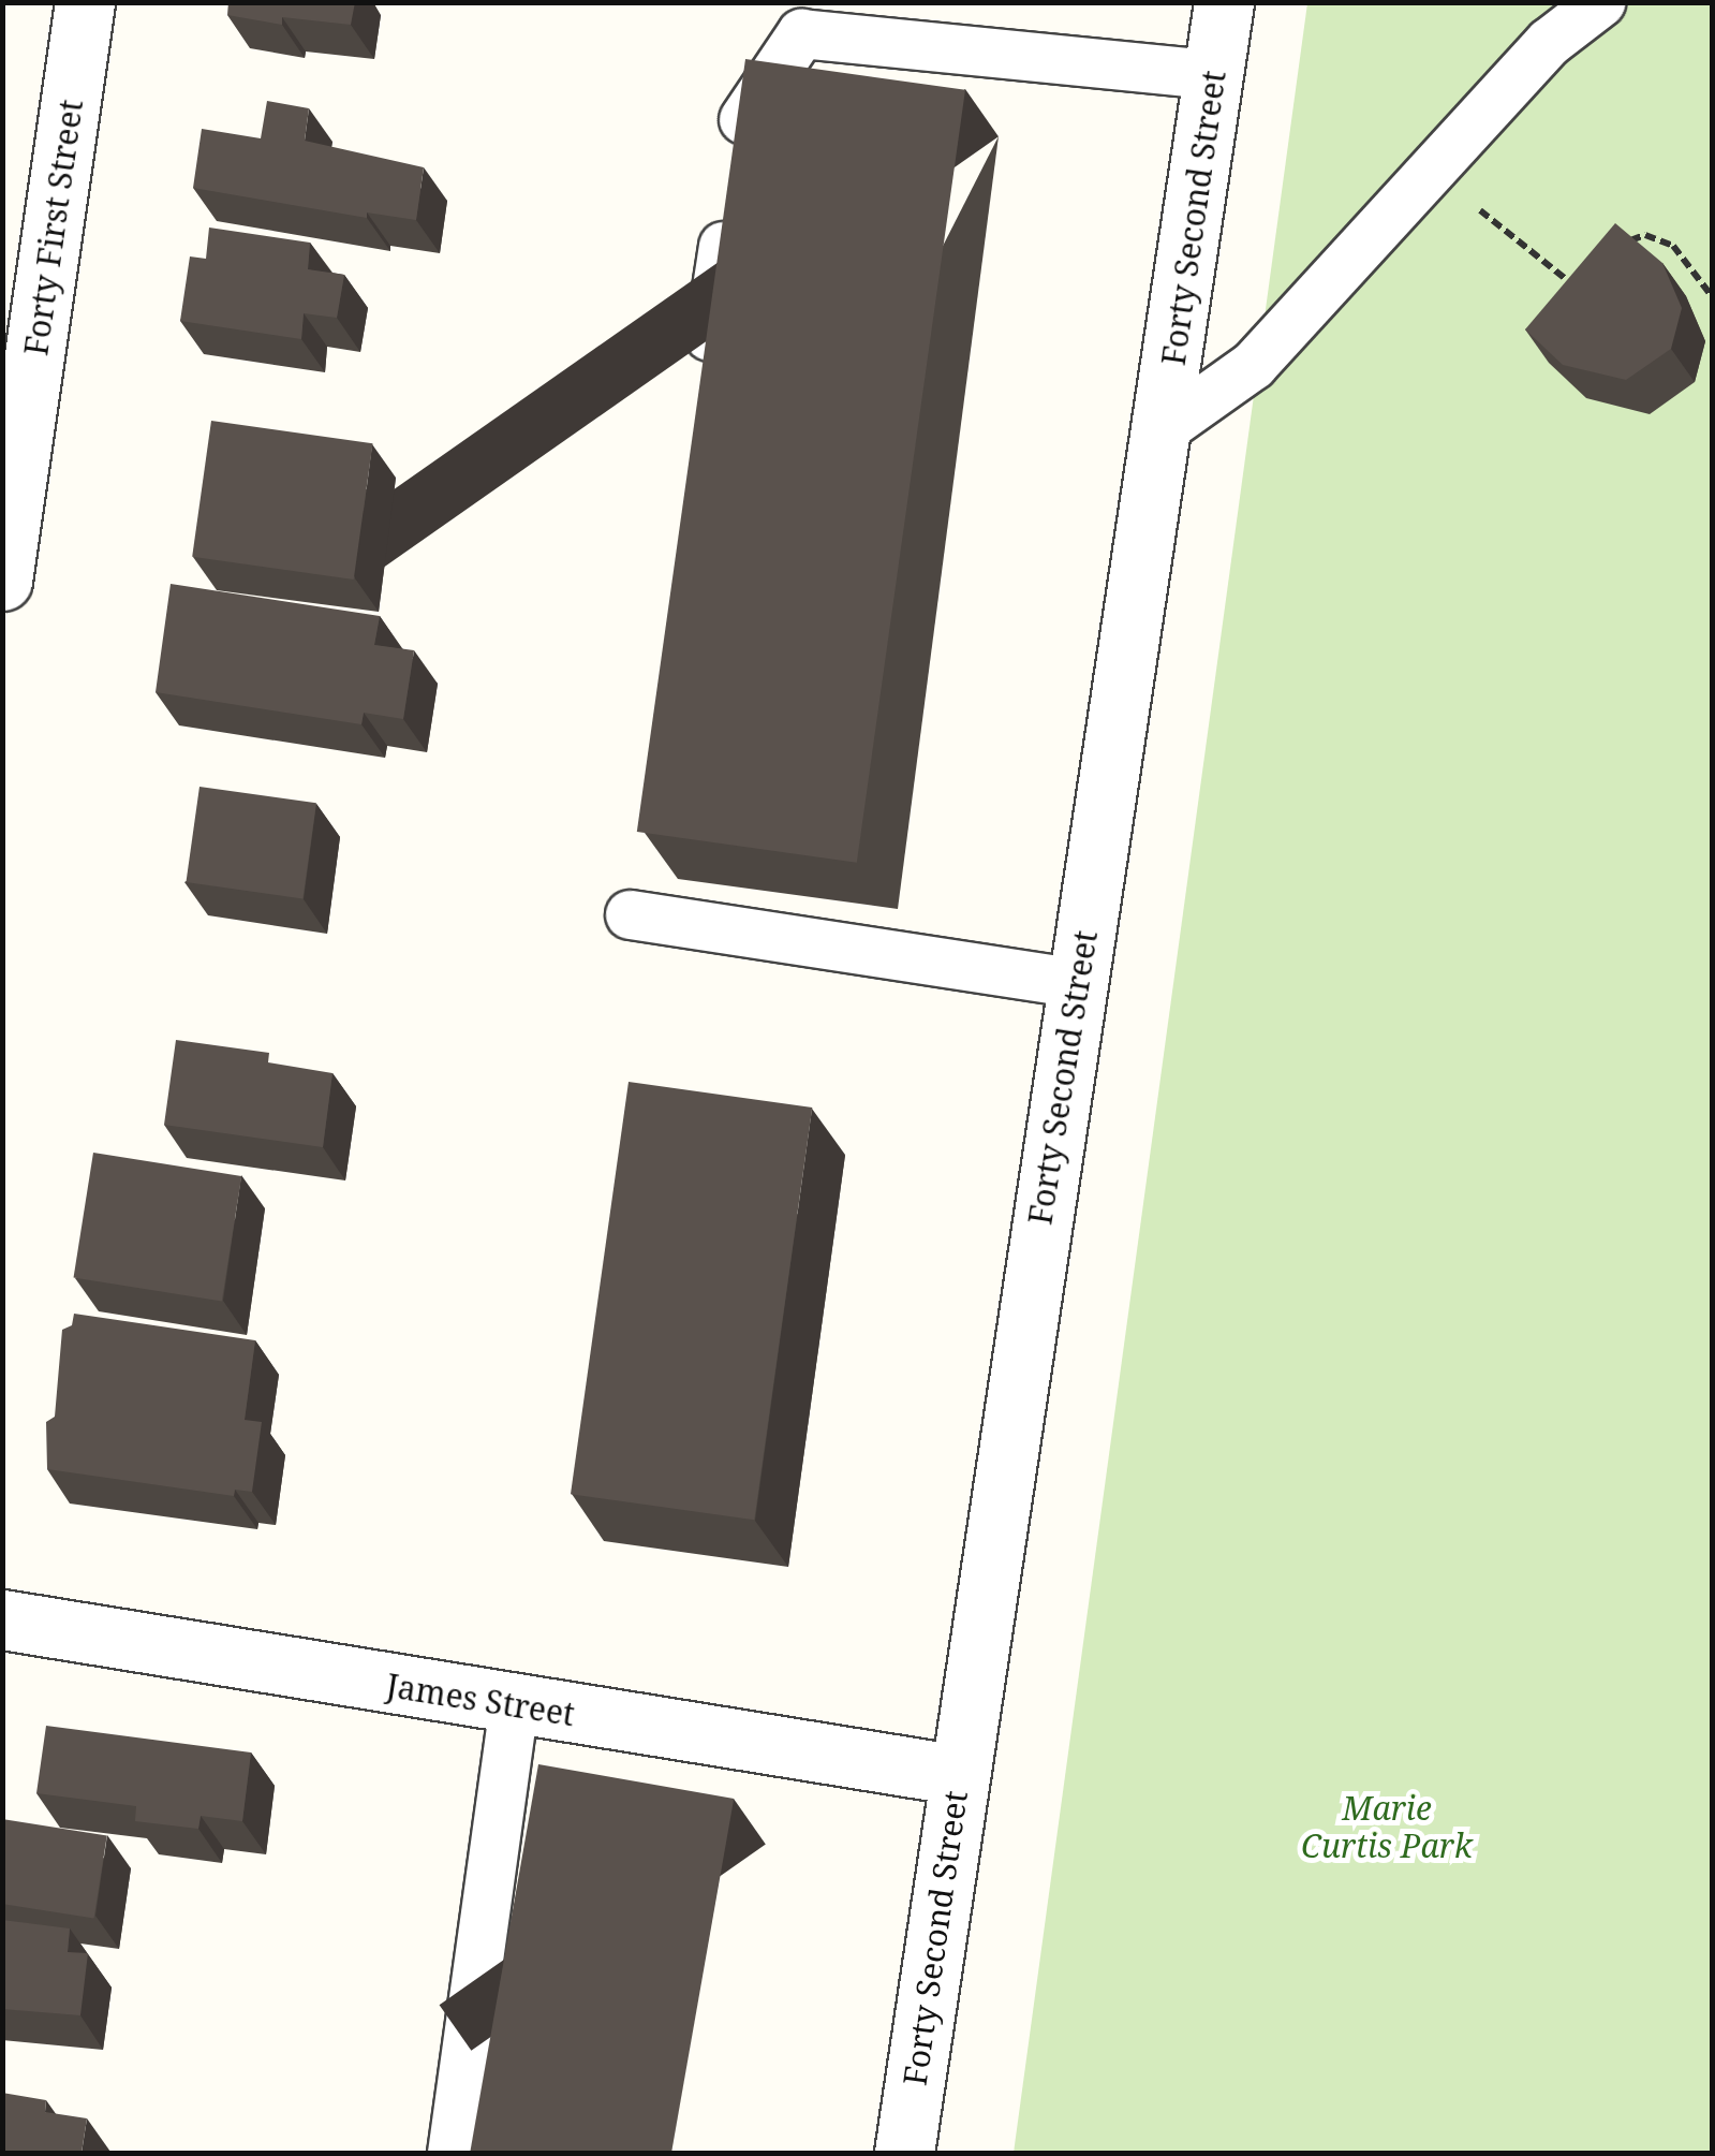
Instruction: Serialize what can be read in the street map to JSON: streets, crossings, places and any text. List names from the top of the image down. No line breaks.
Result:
{"streets":{"street":["Forty Second Street","Forty First Street","James Street"]},"crossings":[["Forty Second Street","James Street"]],"parks":["Marie Curtis Park"]}
